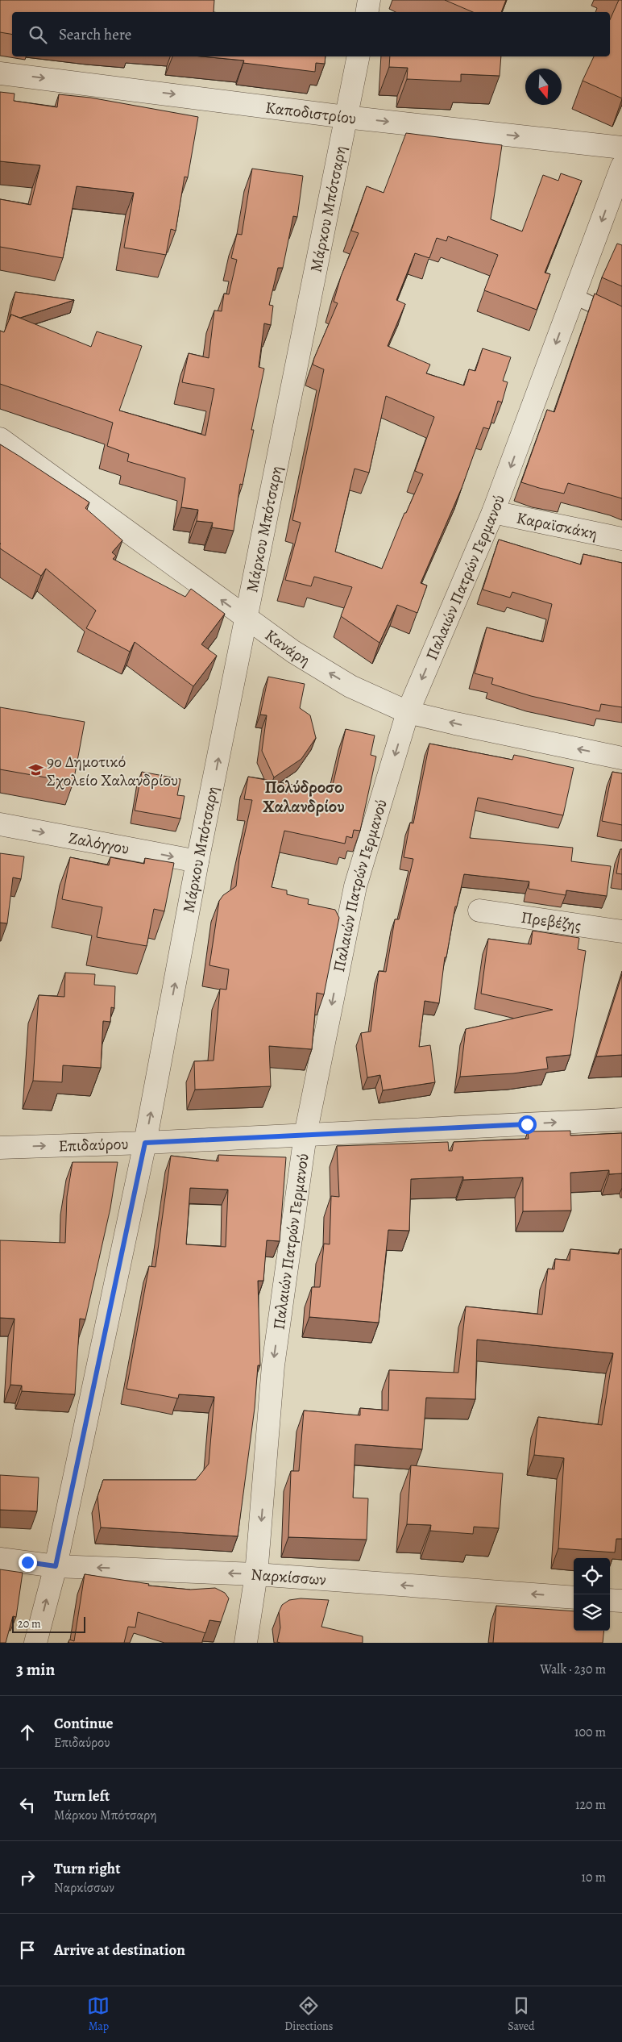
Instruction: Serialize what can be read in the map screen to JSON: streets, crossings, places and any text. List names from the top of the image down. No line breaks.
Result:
{"streets":{"street":["Καποδιστρίου","Μάρκου Μπότσαρη","Καραϊσκάκη","Παλαιών Πατρών Γερμανού","Κανάρη","Ζαλόγγου","Πρεβέζης","Επιδαύρου","Ναρκίσσων"]},"crossings":[["Καποδιστρίου","Μάρκου Μπότσαρη"],["Μάρκου Μπότσαρη","Κανάρη"],["Μάρκου Μπότσαρη","Ζαλόγγου"],["Μάρκου Μπότσαρη","Επιδαύρου"],["Μάρκου Μπότσαρη","Ναρκίσσων"],["Καραϊσκάκη","Παλαιών Πατρών Γερμανού"],["Παλαιών Πατρών Γερμανού","Κανάρη"],["Παλαιών Πατρών Γερμανού","Επιδαύρου"],["Παλαιών Πατρών Γερμανού","Ναρκίσσων"]],"one_way":["Καποδιστρίου","Μάρκου Μπότσαρη","Παλαιών Πατρών Γερμανού","Κανάρη","Ζαλόγγου","Επιδαύρου","Ναρκίσσων"],"districts":["Πολύδροσο Χαλανδρίου"],"places":{"school or university":["9ο Δημοτικό Σχολείο Χαλανδρίου"]},"scale_bar":"20 m","north":"bottom","page":{"search":"Search here","scale":"20 m","heading":["3 min","Walk · 230 m"],"list":[["Continue","Επιδαύρου","100 m"],["Turn left","Μάρκου Μπότσαρη","120 m"],["Turn right","Ναρκίσσων","10 m"],"Arrive at destination"],"nav":["Map","Directions","Saved"]}}
